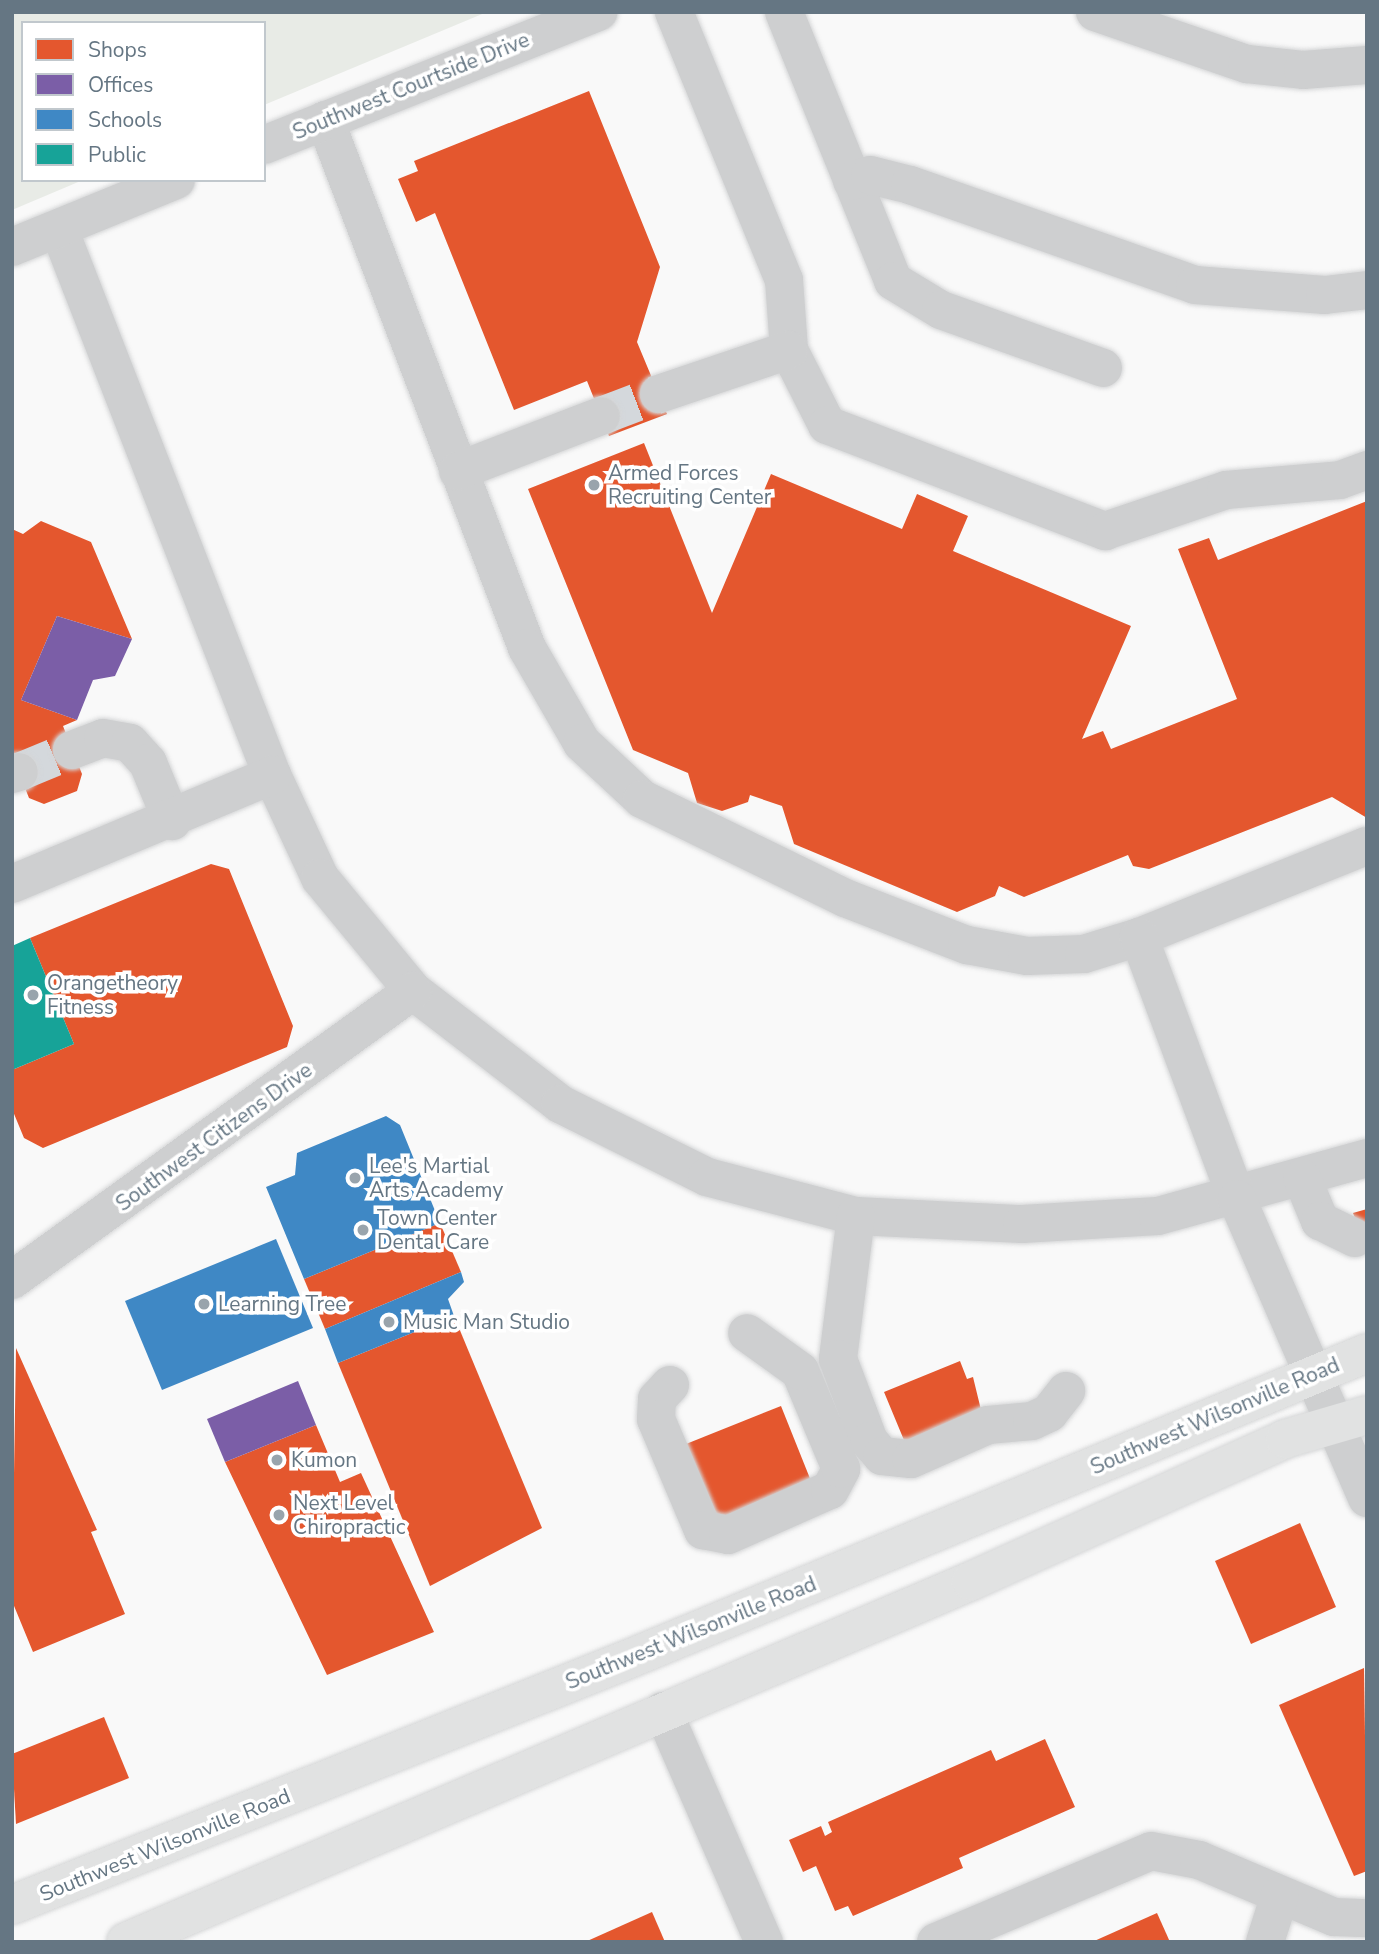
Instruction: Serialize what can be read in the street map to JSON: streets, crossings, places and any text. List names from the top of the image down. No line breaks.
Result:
{"streets":{"main road":["Southwest Wilsonville Road"],"street":["Southwest Courtside Drive","Southwest Citizens Drive"]},"places":["Armed Forces Recruiting Center","Orangetheory Fitness","Lee's Martial Arts Academy","Town Center Dental Care","Learning Tree","Music Man Studio","Kumon","Next Level Chiropractic"],"legend":["Shops","Offices","Schools","Public"]}
